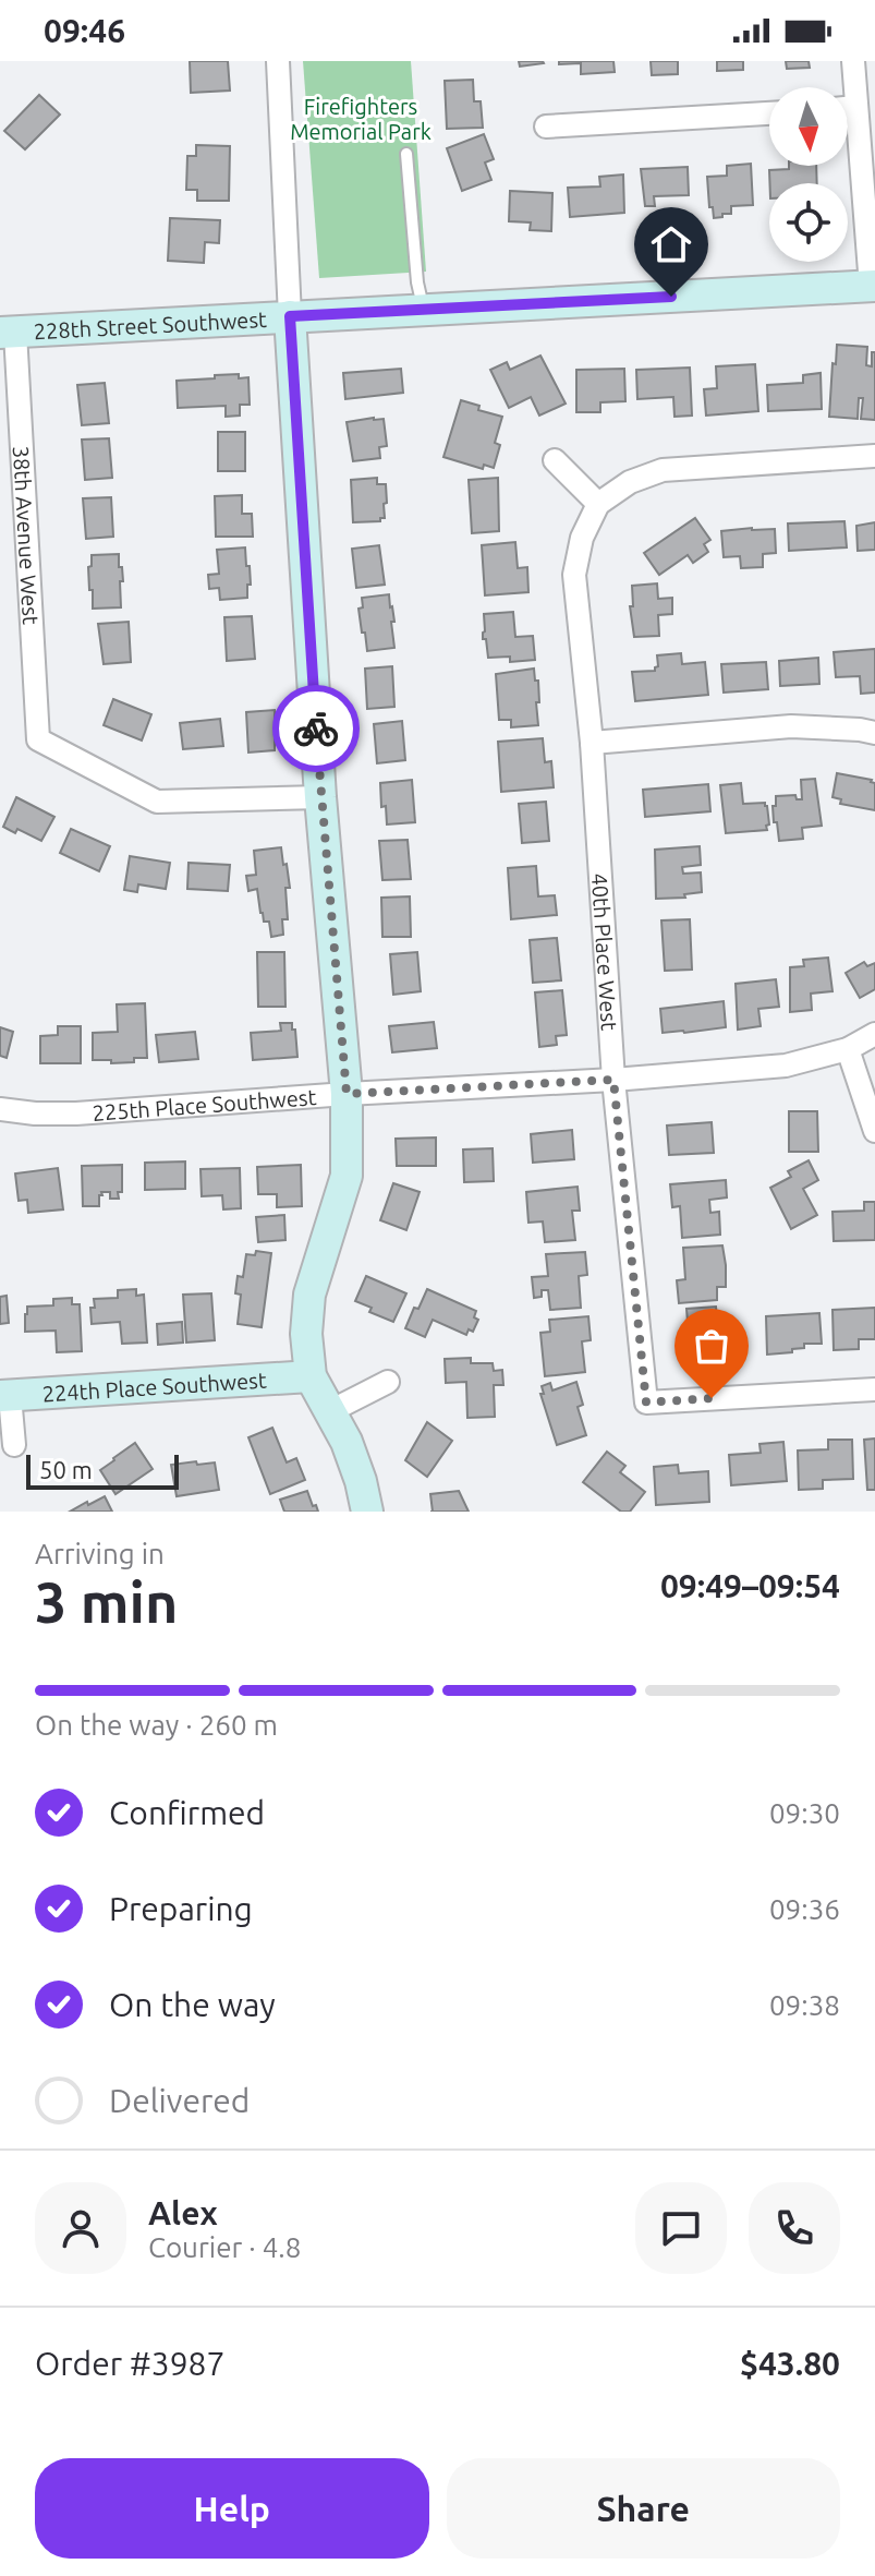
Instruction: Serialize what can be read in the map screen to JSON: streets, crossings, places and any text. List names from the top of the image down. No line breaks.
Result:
{"streets":{"street":["228th Street Southwest","38th Avenue West","40th Place West","225th Place Southwest","224th Place Southwest"]},"crossings":[["228th Street Southwest","38th Avenue West"],["40th Place West","225th Place Southwest"]],"parks":["Firefighters Memorial Park"],"scale_bar":"50 m","north":"bottom","page":{"status":"09:46","scale":"50 m","heading":["3 min","Arriving in","09:49–09:54"],"panel":["Alex","Courier · 4.8","Order #3987","$43.80"],"bar":"On the way · 260 m","list":[["Confirmed","09:30"],["Preparing","09:36"],["On the way","09:38"],"Delivered"],"buttons":["Help","Share"]}}
